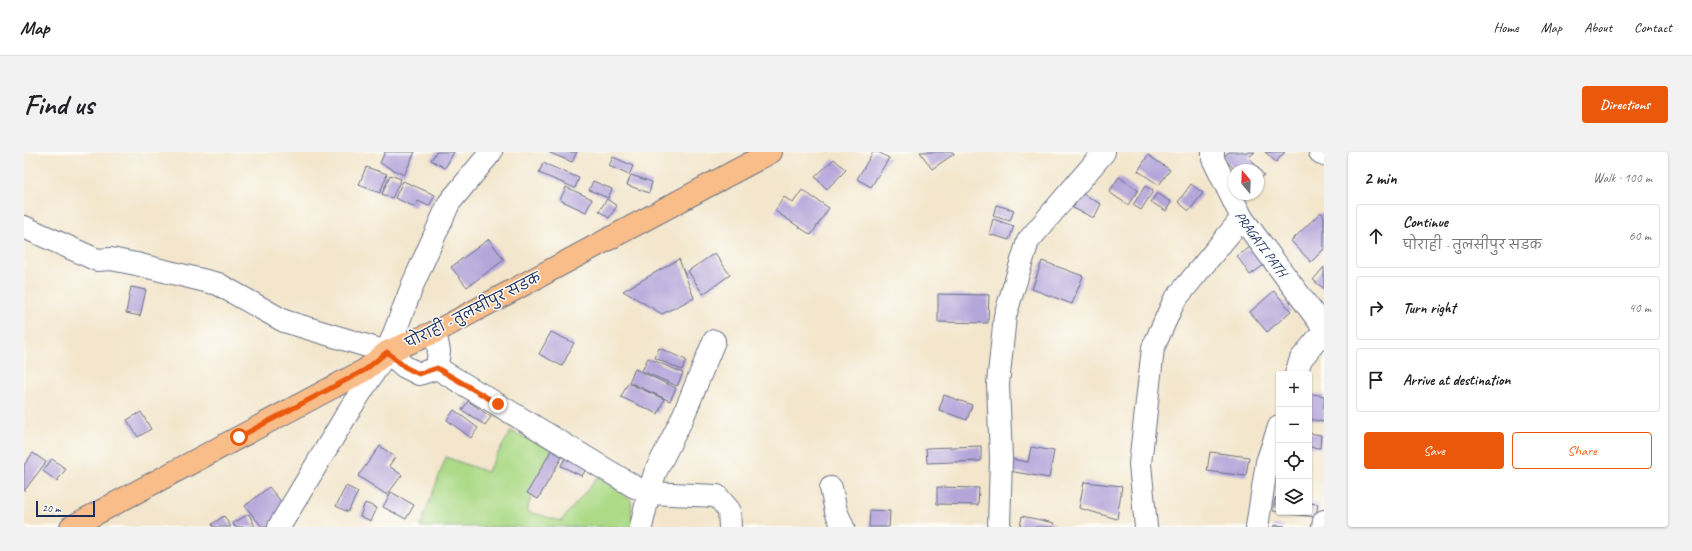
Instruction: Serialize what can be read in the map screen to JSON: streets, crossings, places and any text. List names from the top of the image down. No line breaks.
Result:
{"streets":{"main road":["घोराही - तुलसीपुर सडक"],"street":["PRAGATI PATH"]},"scale_bar":"20 m","north":"top","page":{"header":"Map","nav":["Home","Map","About","Contact"],"buttons":["Directions",["Save","Share"]],"title":"Find us","heading":["2 min","Walk · 100 m"],"list":[["Continue","घोराही - तुलसीपुर सडक","60 m"],["Turn right","40 m"],"Arrive at destination"],"map_buttons":["+","−"],"scale":"20 m"}}
